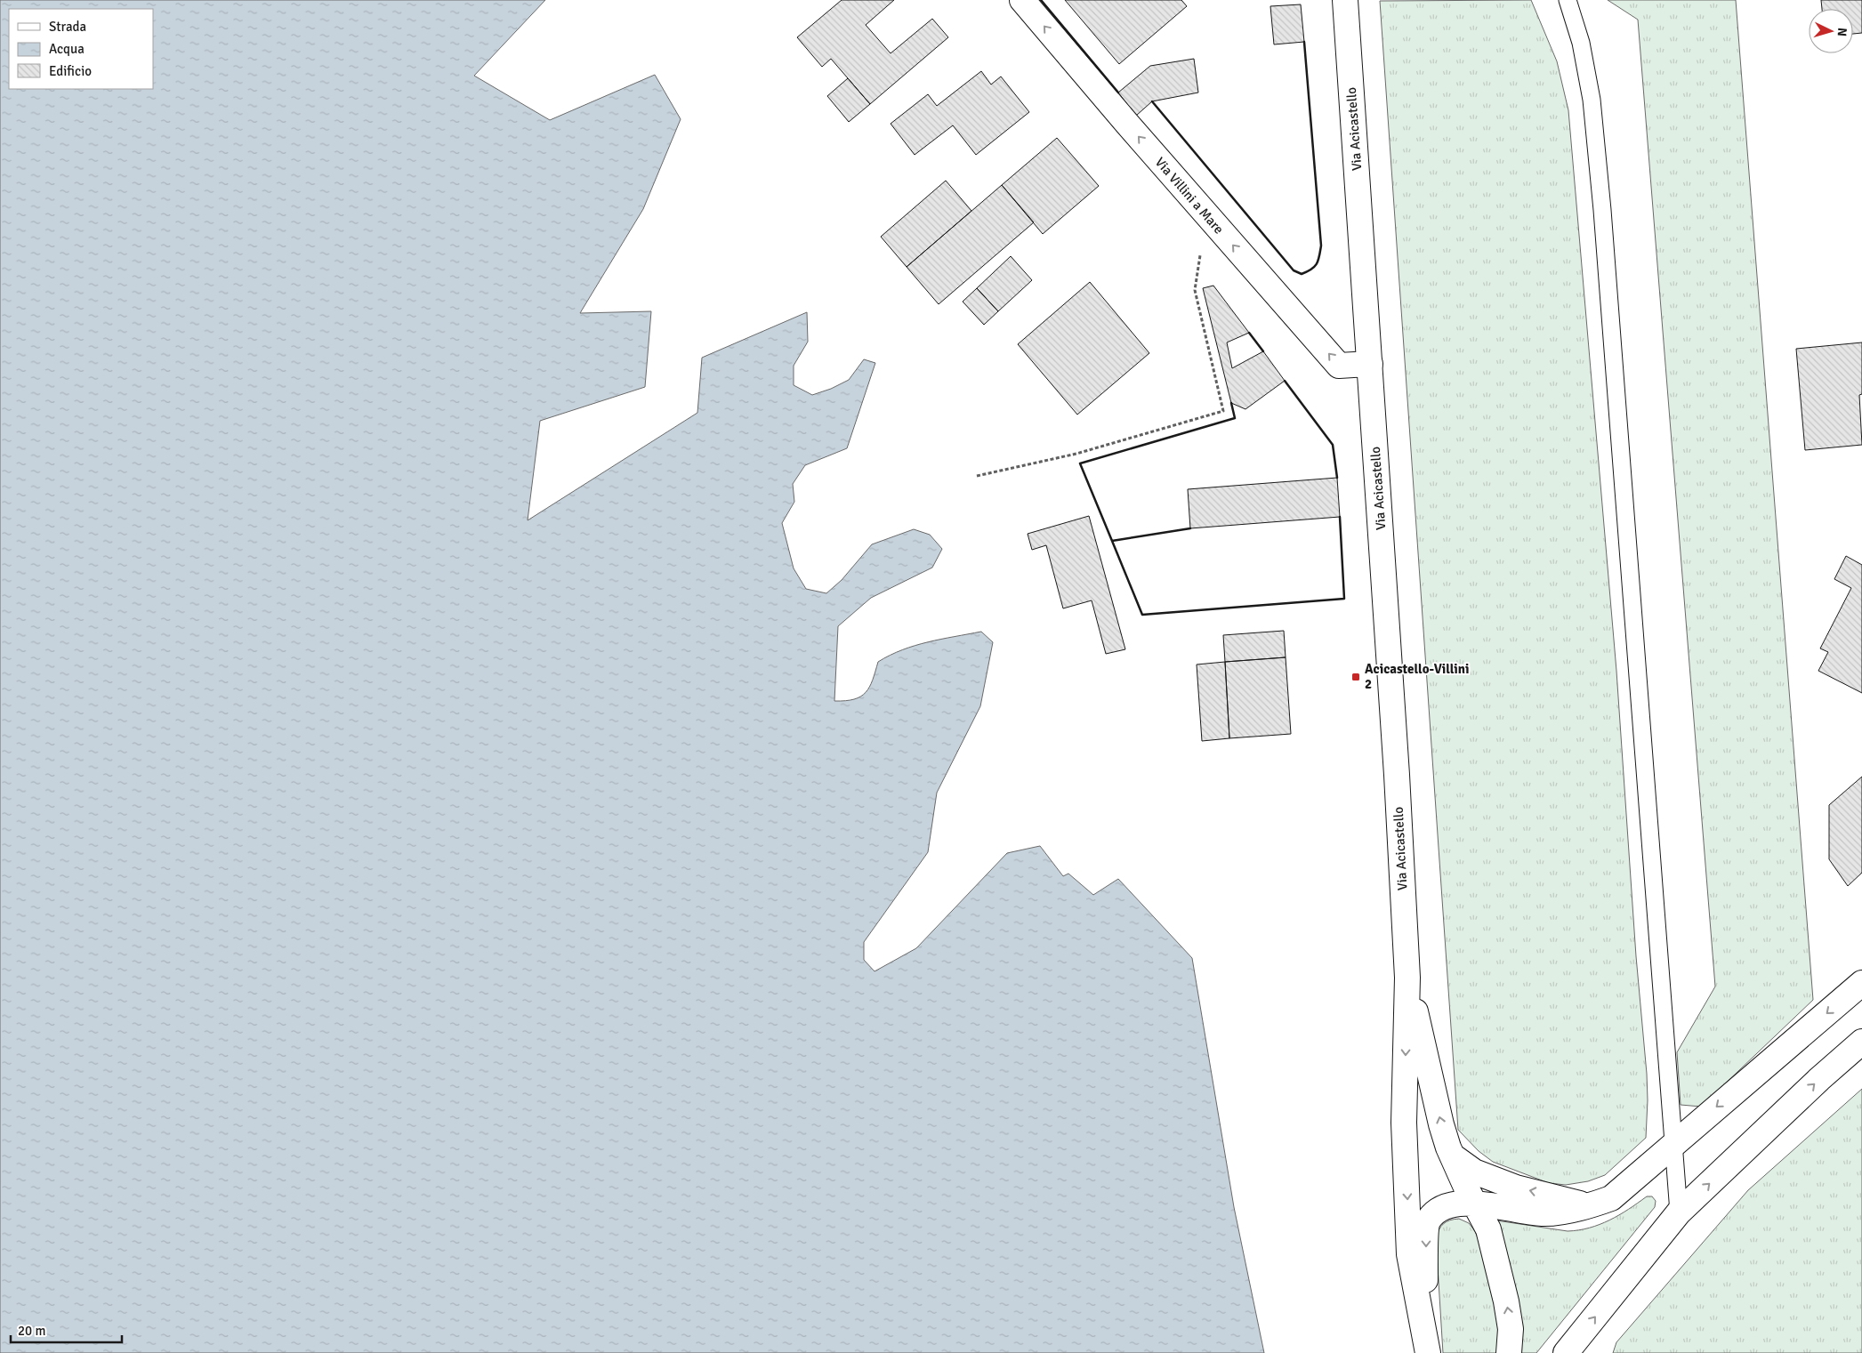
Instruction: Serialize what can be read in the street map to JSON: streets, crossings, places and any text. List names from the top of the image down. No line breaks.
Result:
{"streets":{"main road":["Via Acicastello","Via Villini a Mare"]},"crossings":[["Via Acicastello","Via Villini a Mare"]],"one_way":["Via Villini a Mare"],"places":{"transit":["Acicastello-Villini 2"]},"legend":["Strada","Acqua","Edificio"],"scale_bar":"20 m","north":"right"}
